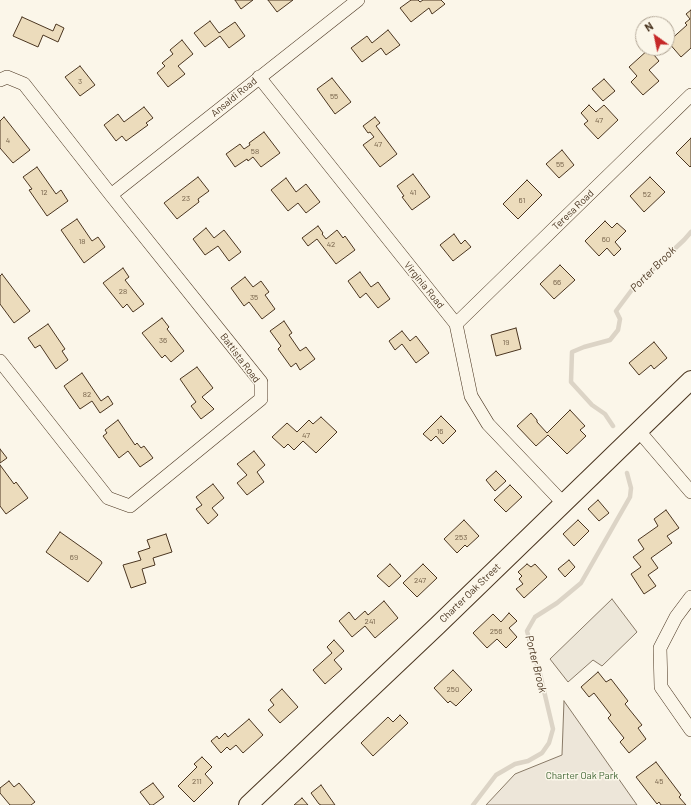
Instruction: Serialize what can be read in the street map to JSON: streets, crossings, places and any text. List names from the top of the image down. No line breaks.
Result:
{"streets":{"main road":["Charter Oak Street"],"street":["Ansaldi Road","Teresa Road","Virginia Road","Battista Road"]},"crossings":[["Ansaldi Road","Virginia Road"],["Ansaldi Road","Battista Road"],["Teresa Road","Virginia Road"],["Virginia Road","Charter Oak Street"]],"water":["Porter Brook"],"parks":["Charter Oak Park"],"house_numbers":["3","55","47","4","47","58","55","12","41","52","23","61","60","18","42","66","28","35","36","19","82","16","47","253","69","247","241","256","250","211","45"],"north":"top left"}
